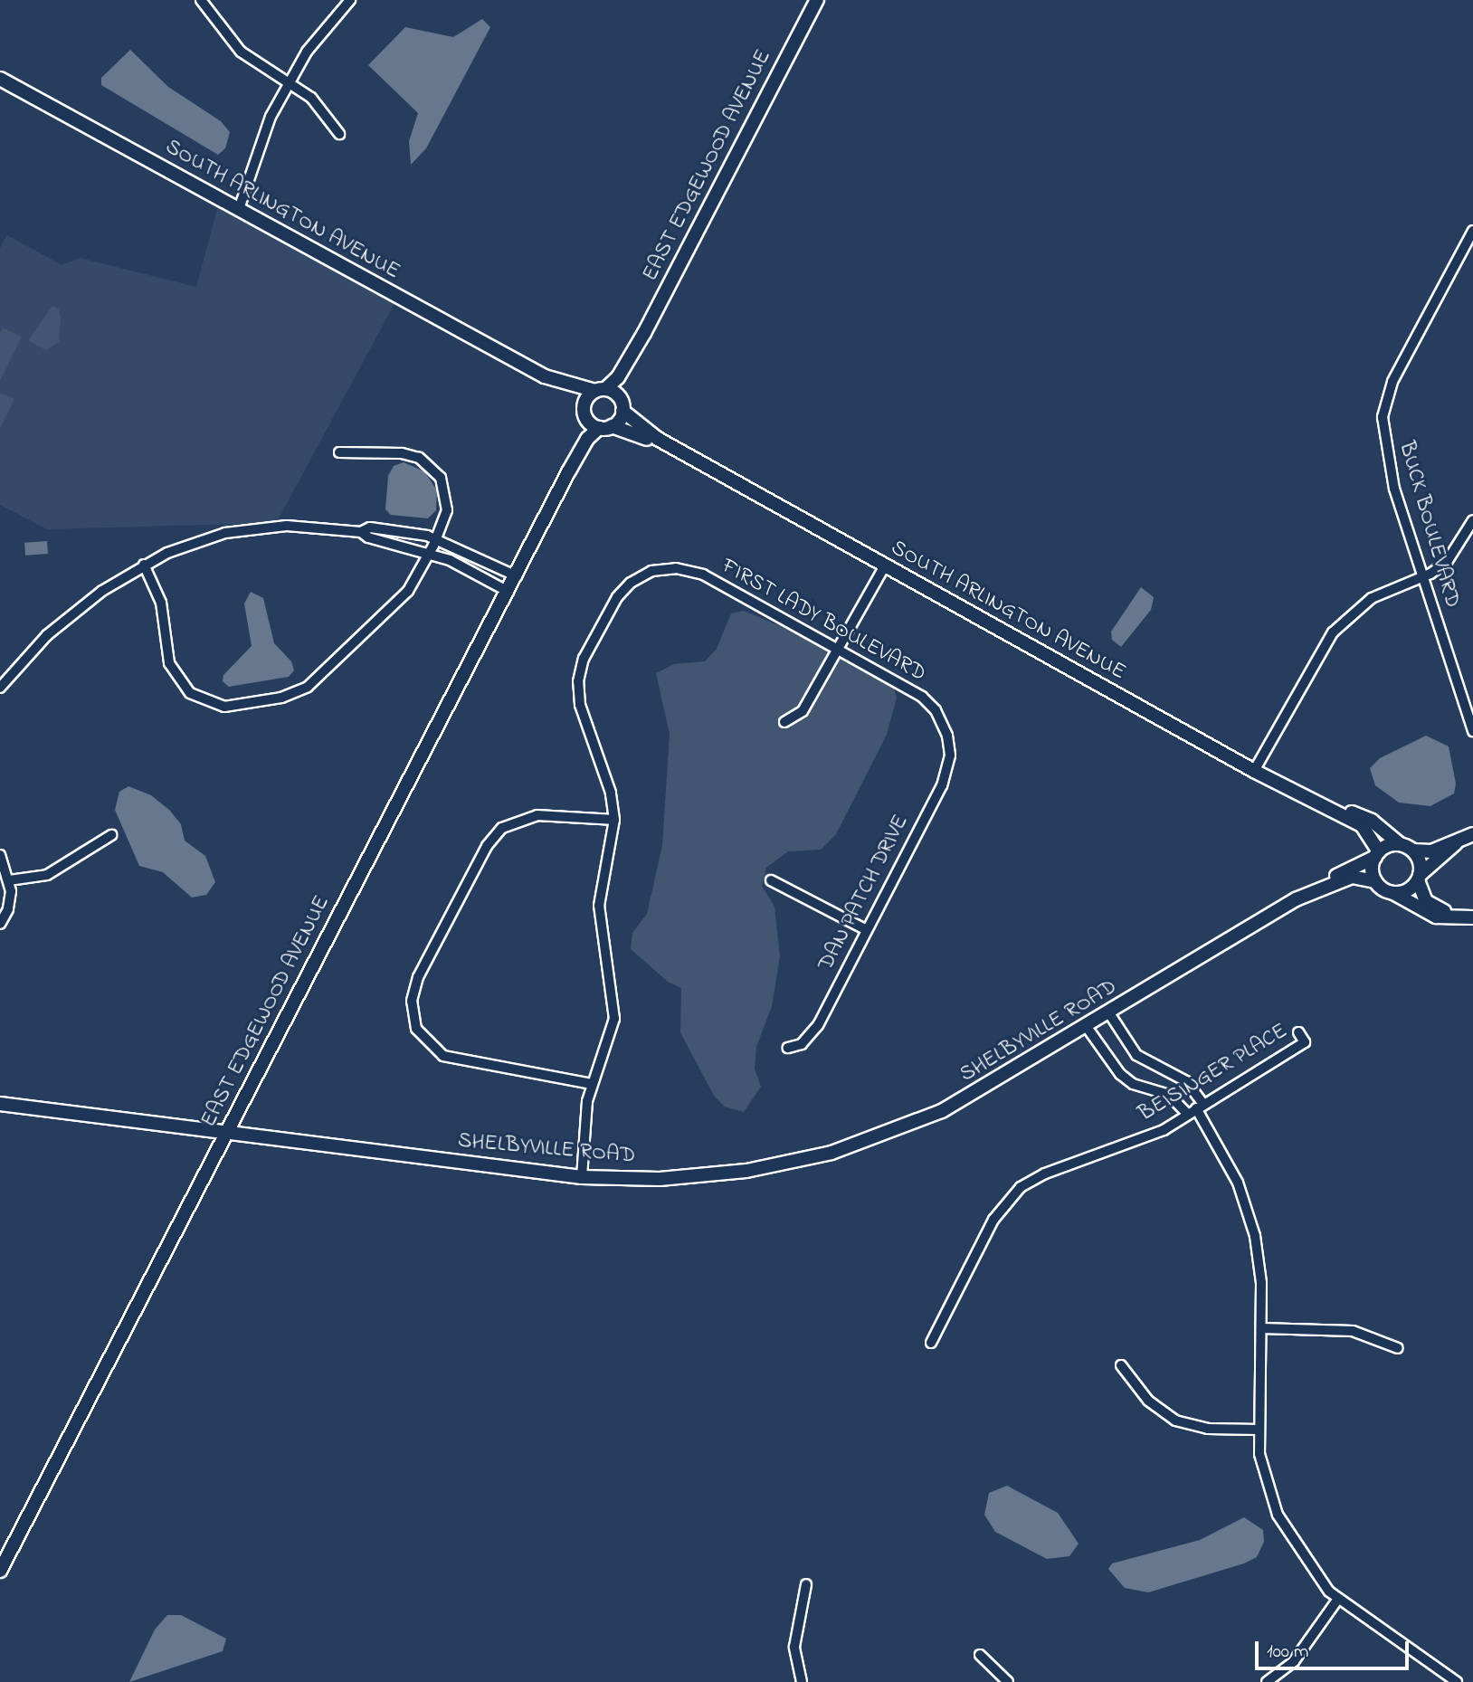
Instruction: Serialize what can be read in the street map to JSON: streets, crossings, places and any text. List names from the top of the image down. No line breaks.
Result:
{"streets":{"main road":["EAST EDGEWOOD AVENUE","SOUTH ARLINGTON AVENUE","SHELBYVILLE ROAD"],"street":["BUCK BOULEVARD","FIRST LADY BOULEVARD","DAN PATCH DRIVE","BEISINGER PLACE"]},"crossings":[["EAST EDGEWOOD AVENUE","SHELBYVILLE ROAD"],["FIRST LADY BOULEVARD","DAN PATCH DRIVE"]],"scale_bar":"100 m"}
